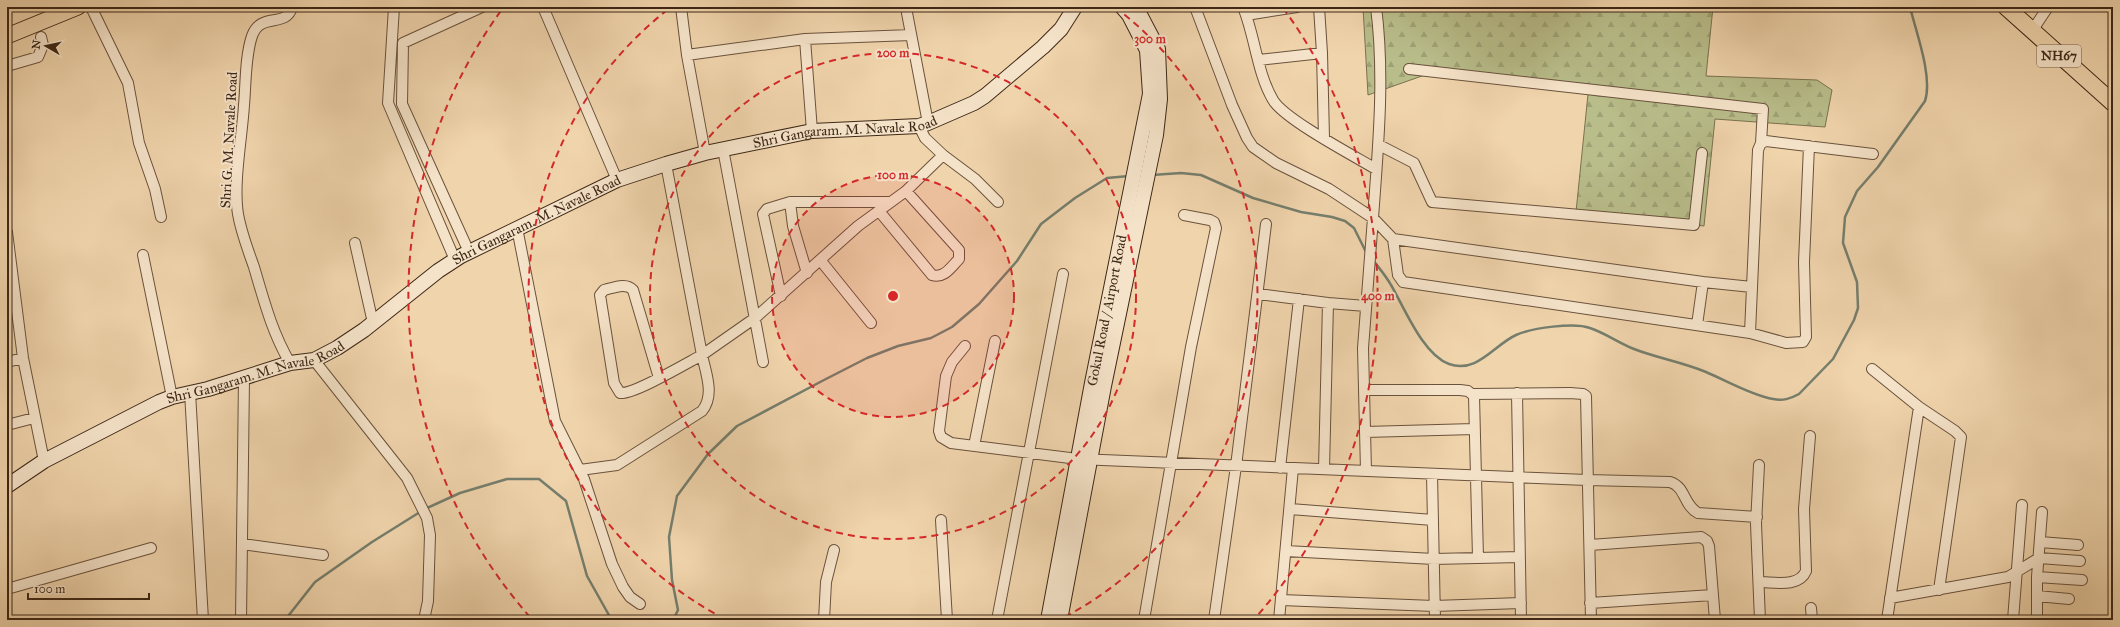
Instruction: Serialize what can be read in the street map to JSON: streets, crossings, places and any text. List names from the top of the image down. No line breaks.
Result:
{"streets":{"highway":["NH67"],"main road":["Shri Gangaram. M. Navale Road","Gokul Road / Airport Road"],"street":["Shri G. M. Navale Road"]},"crossings":[["Shri Gangaram. M. Navale Road","Shri G. M. Navale Road"]],"scale_bar":"100 m","north":"left","rings":["300 m","200 m","100 m","400 m"]}
